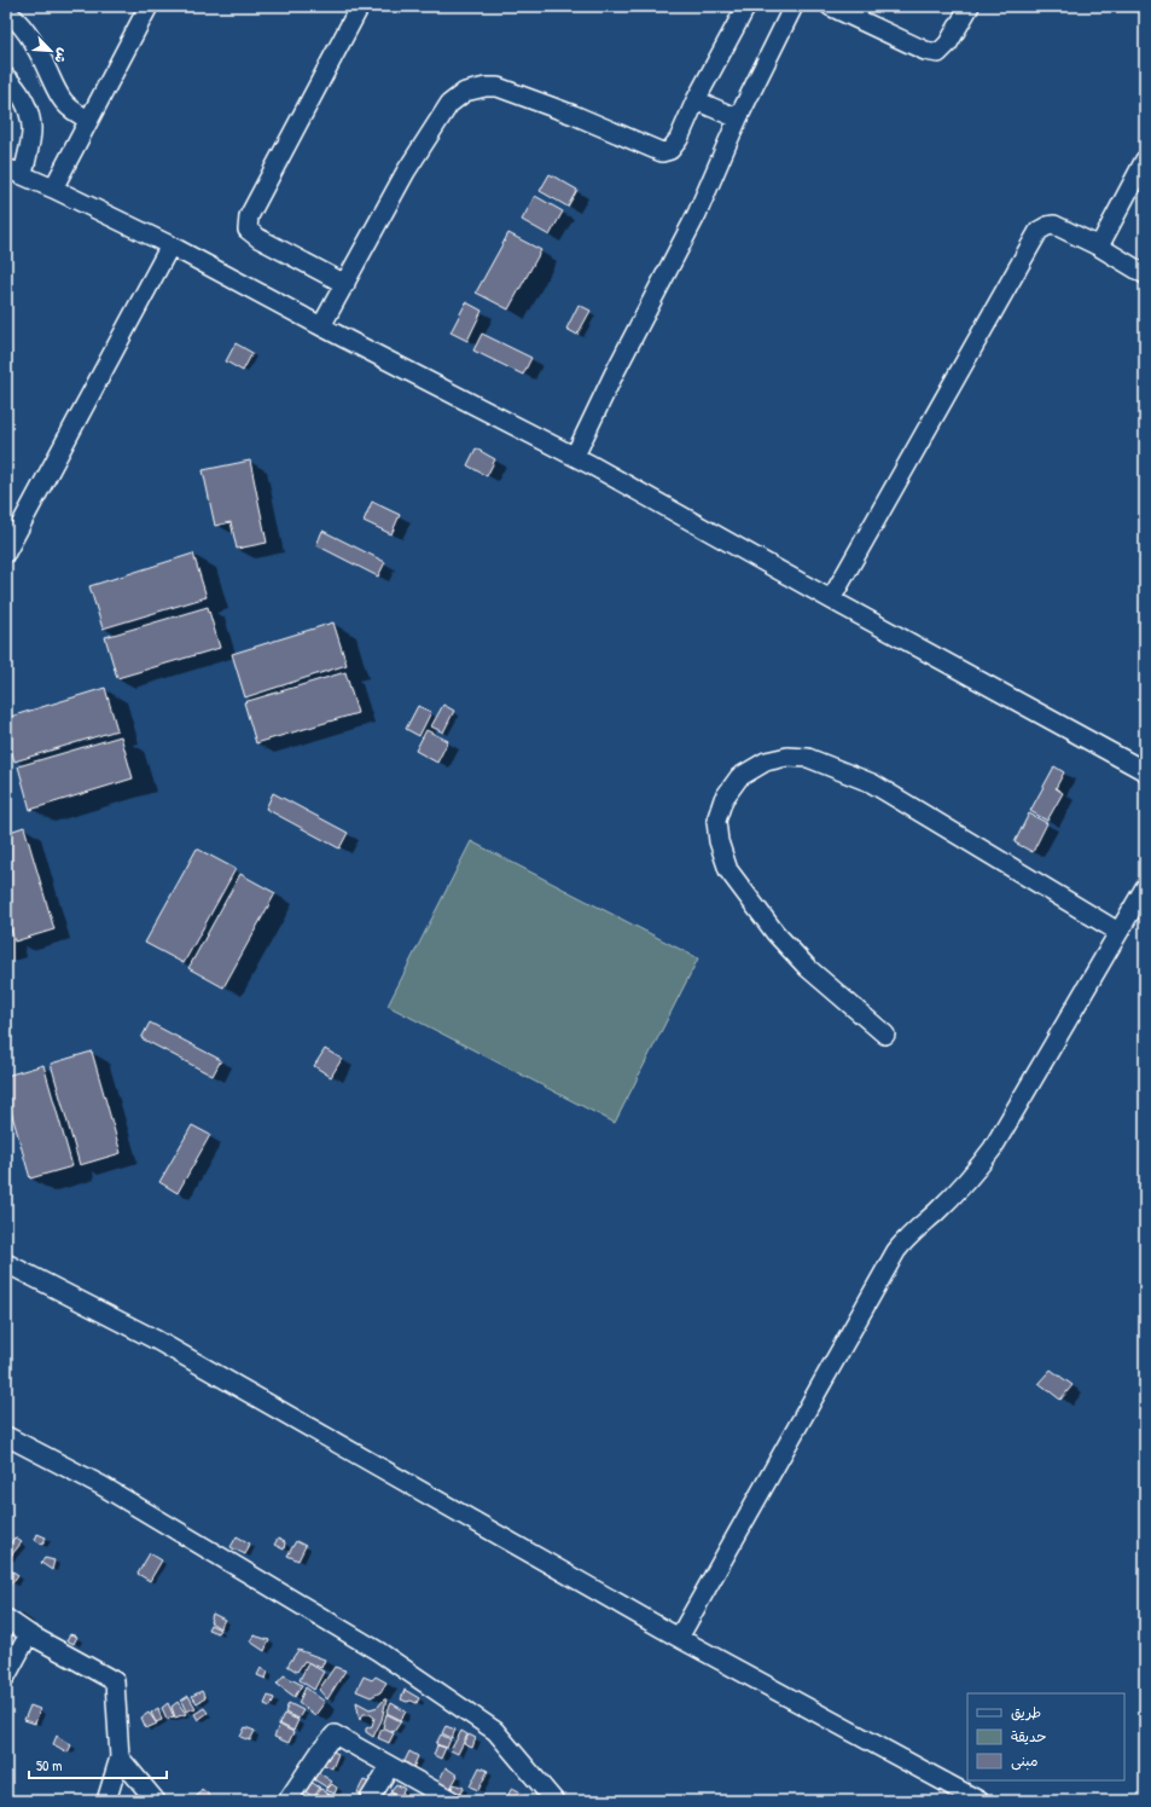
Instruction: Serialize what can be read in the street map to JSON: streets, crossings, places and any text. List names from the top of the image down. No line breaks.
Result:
{"legend":["طريق","حديقة","مبنى"],"scale_bar":"50 m","north":"bottom right"}
